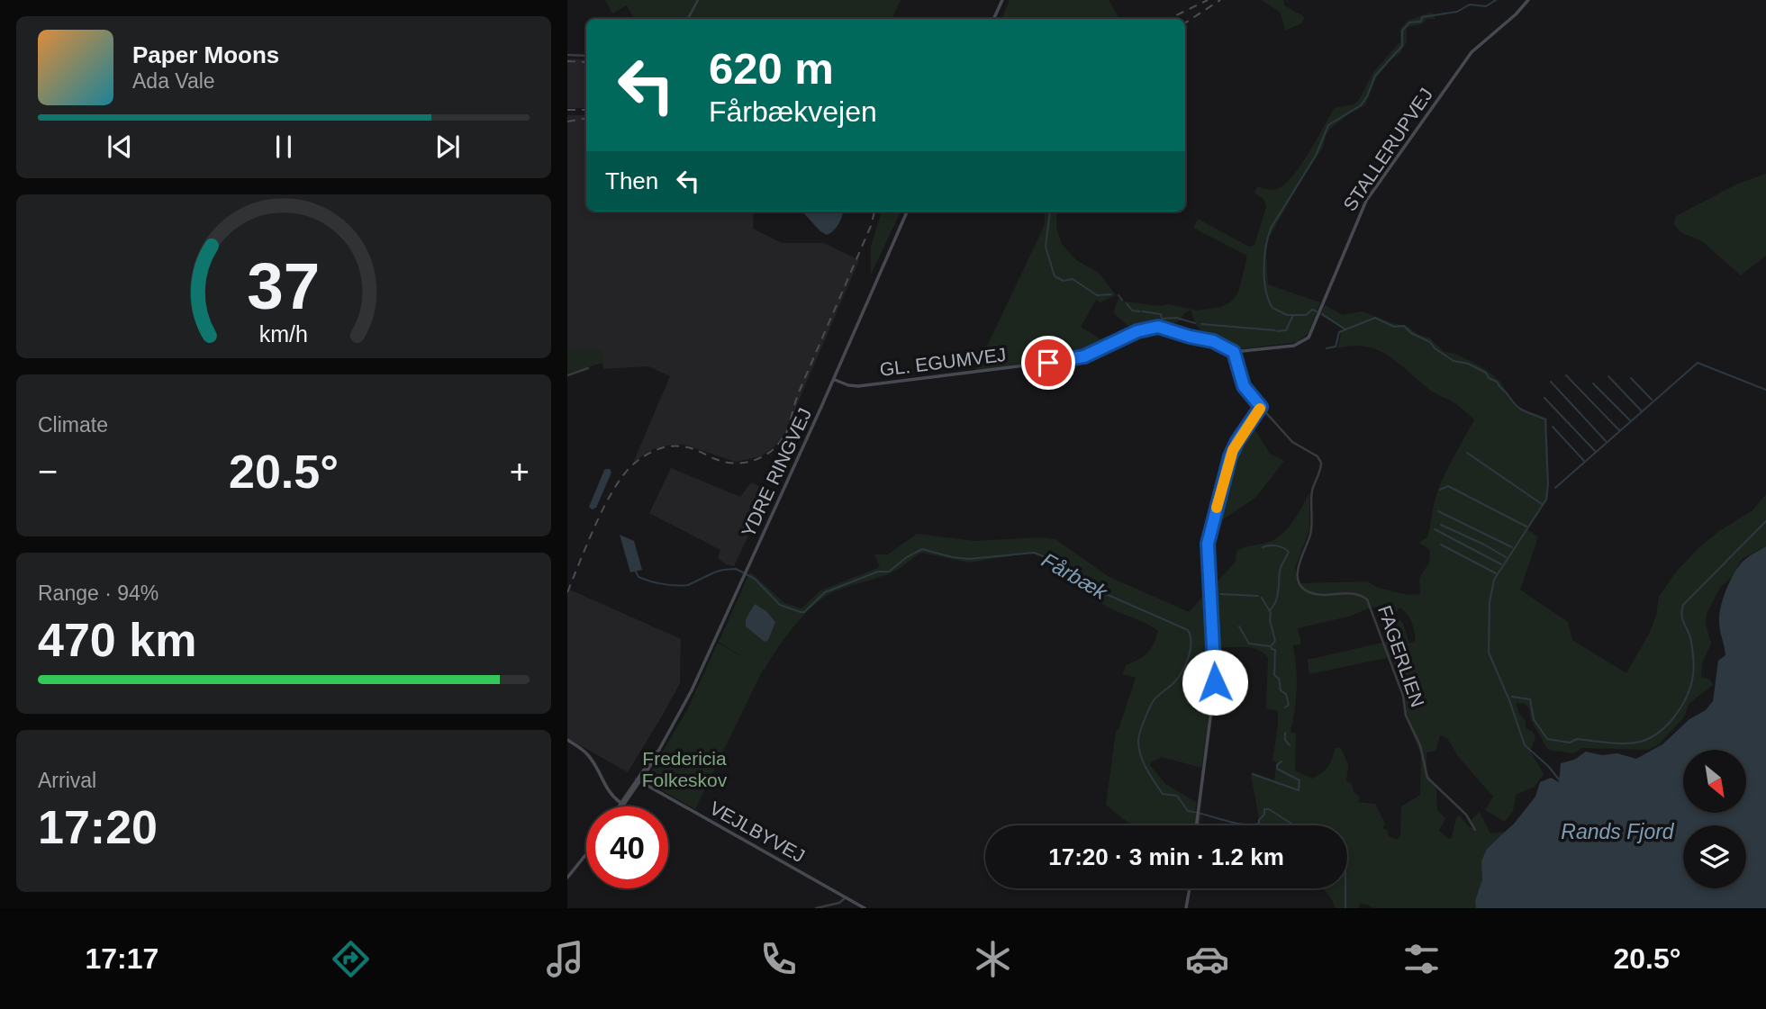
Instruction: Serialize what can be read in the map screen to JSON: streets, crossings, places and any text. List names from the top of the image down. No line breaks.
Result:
{"streets":{"street":["STALLERUPVEJ","GL. EGUMVEJ","YDRE RINGVEJ","FAGERLIEN","VEJLBYVEJ"]},"crossings":[["STALLERUPVEJ","GL. EGUMVEJ"],["GL. EGUMVEJ","YDRE RINGVEJ"],["YDRE RINGVEJ","VEJLBYVEJ"]],"water":["Fårbæk","Rands Fjord"],"parks":["Fredericia Folkeskov"],"north":"bottom right","page":{"turn":["620 m","Fårbækvejen"],"song":["Paper Moons","Ada Vale"],"then":"Then","tile":["Climate",["Range · 94%","470 km"],["Arrival","17:20"]],"heat":["−","20.5°","+"],"limit":"40","trip":"17:20 · 3 min · 1.2 km","tabs":["17:17","20.5°"],"gauge":["37","km/h"]}}
